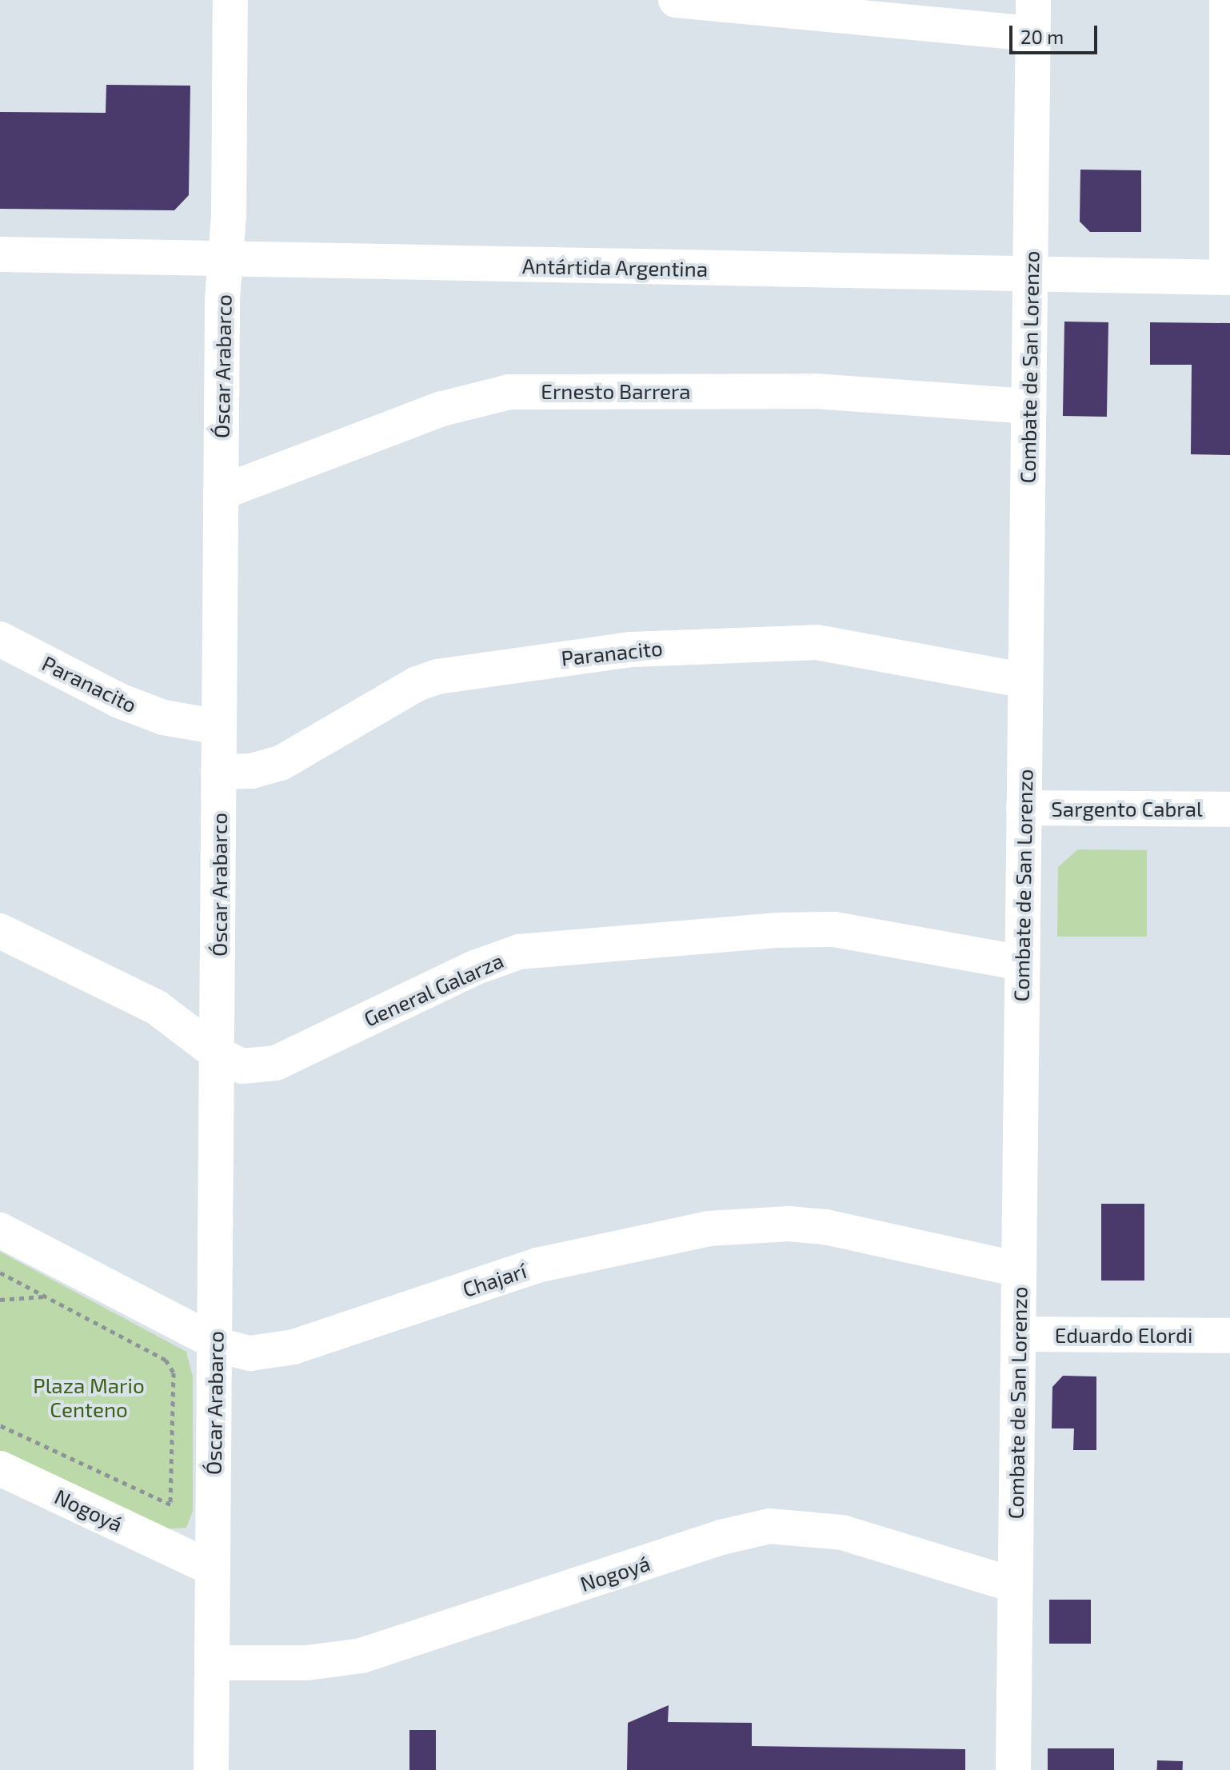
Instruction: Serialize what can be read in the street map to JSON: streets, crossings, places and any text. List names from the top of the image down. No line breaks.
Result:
{"streets":{"street":["Antártida Argentina","Óscar Arabarco","Combate de San Lorenzo","Ernesto Barrera","Paranacito","Sargento Cabral","General Galarza","Chajarí","Eduardo Elordi","Nogoyá"]},"crossings":[["Antártida Argentina","Óscar Arabarco"],["Antártida Argentina","Combate de San Lorenzo"],["Óscar Arabarco","Ernesto Barrera"],["Óscar Arabarco","Paranacito"],["Óscar Arabarco","General Galarza"],["Óscar Arabarco","Chajarí"],["Óscar Arabarco","Nogoyá"],["Combate de San Lorenzo","Ernesto Barrera"],["Combate de San Lorenzo","Paranacito"],["Combate de San Lorenzo","Sargento Cabral"],["Combate de San Lorenzo","General Galarza"],["Combate de San Lorenzo","Chajarí"],["Combate de San Lorenzo","Eduardo Elordi"],["Combate de San Lorenzo","Nogoyá"]],"parks":["Plaza Mario Centeno"],"scale_bar":"20 m"}
